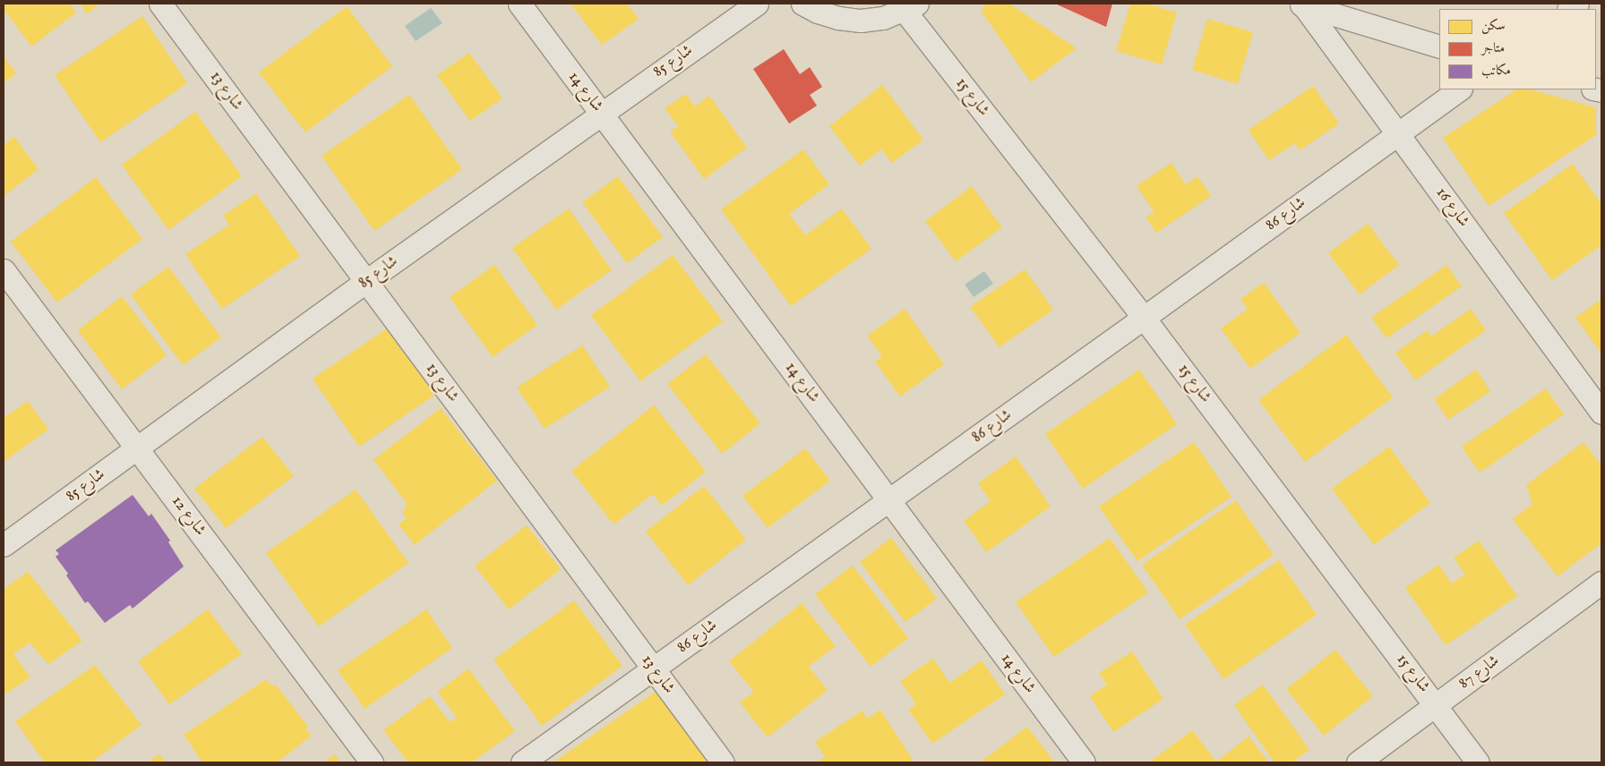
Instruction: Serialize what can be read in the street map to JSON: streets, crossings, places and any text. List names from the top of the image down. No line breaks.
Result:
{"streets":{"street":["شارع 85","شارع 13","شارع 14","شارع 15","شارع 16","شارع 86","شارع 12","شارع 87"]},"crossings":[["شارع 85","شارع 13"],["شارع 85","شارع 14"],["شارع 85","شارع 12"],["شارع 13","شارع 86"],["شارع 14","شارع 86"],["شارع 15","شارع 86"],["شارع 15","شارع 87"],["شارع 16","شارع 86"]],"legend":["سكن","متاجر","مكاتب"]}
